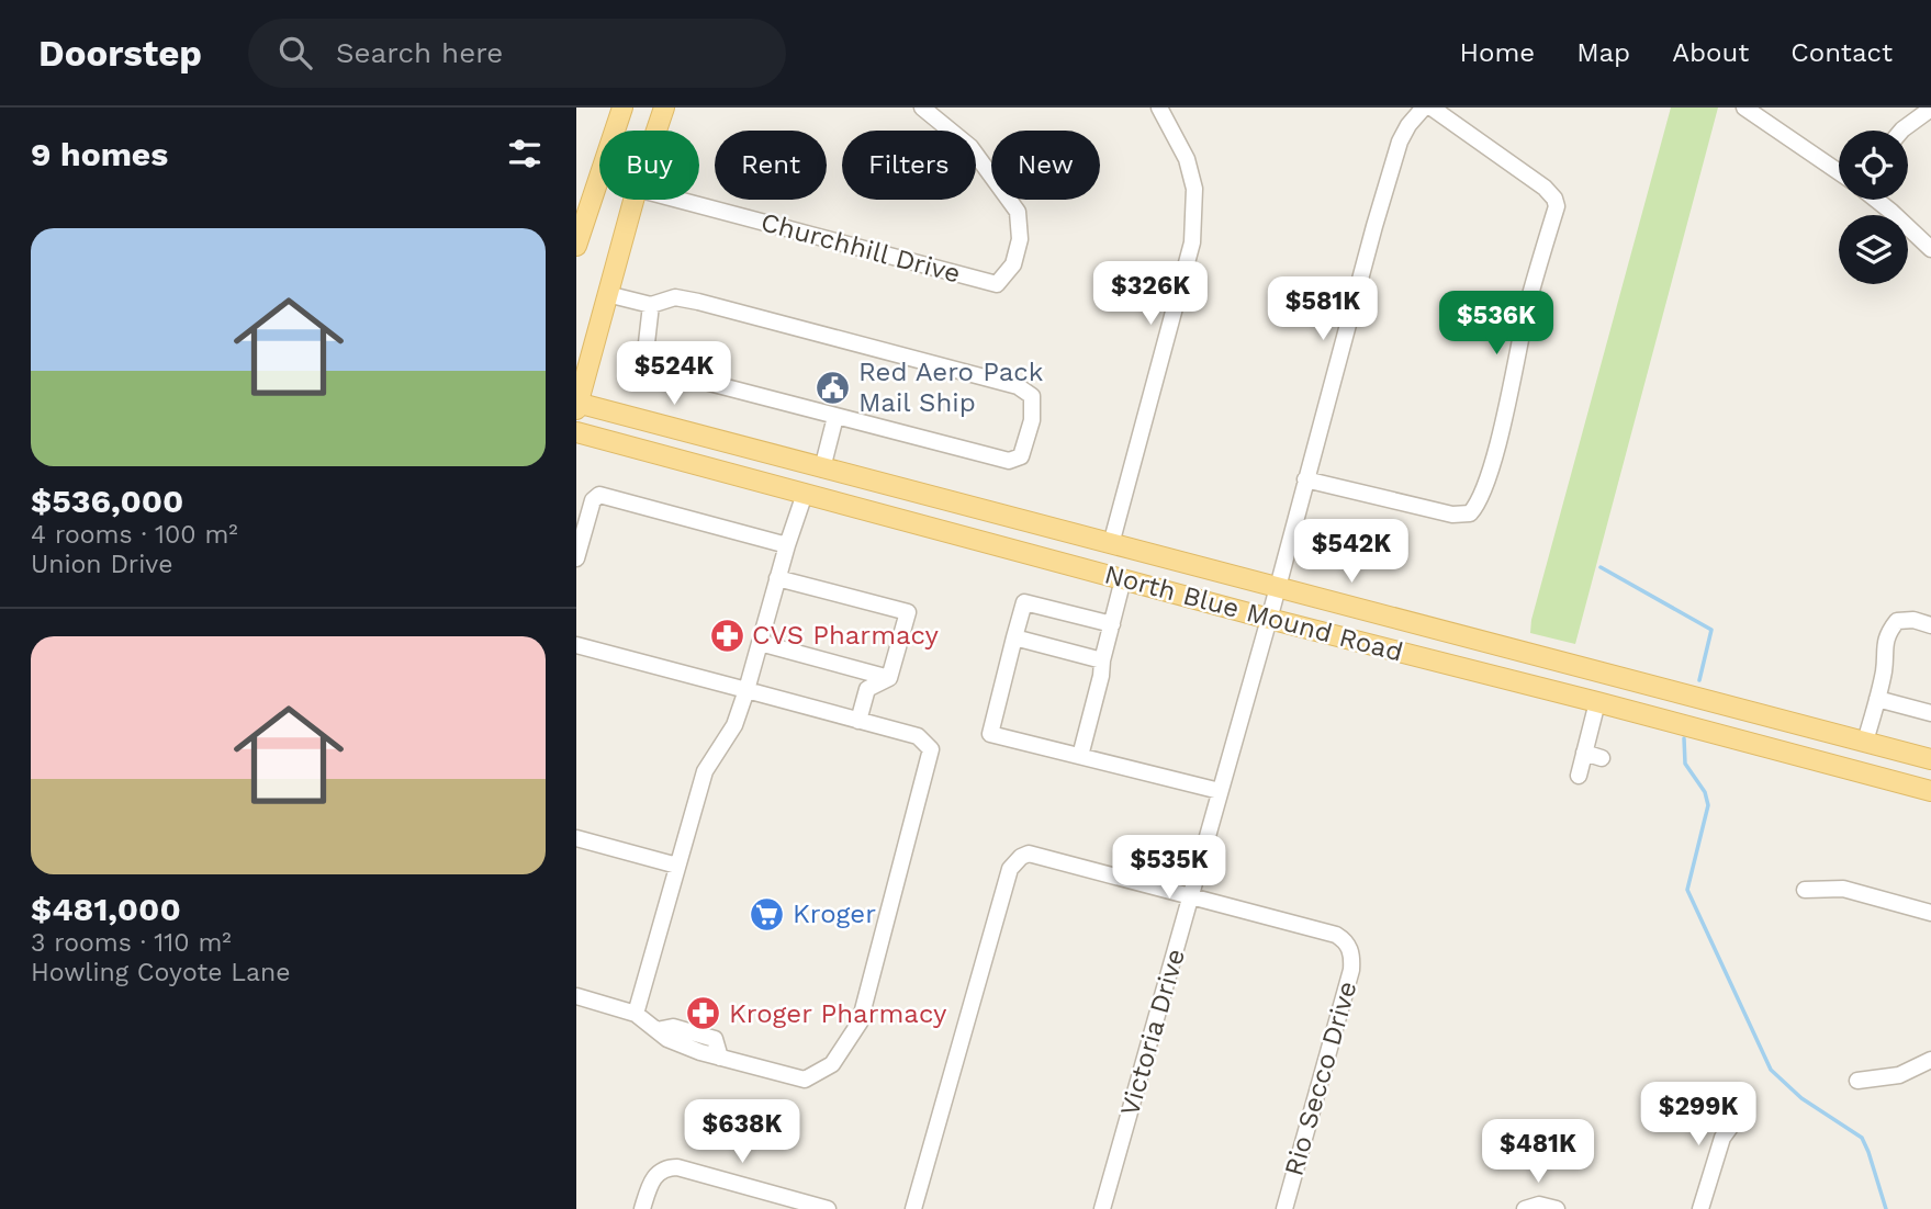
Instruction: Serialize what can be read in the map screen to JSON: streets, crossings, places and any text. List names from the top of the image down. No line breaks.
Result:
{"streets":{"main road":["North Blue Mound Road"],"street":["Churchhill Drive","Victoria Drive","Rio Secco Drive"]},"crossings":[["North Blue Mound Road","Victoria Drive"],["Victoria Drive","Rio Secco Drive"]],"places":{"public building":["Red Aero Pack Mail Ship"],"pharmacy":["CVS Pharmacy","Kroger Pharmacy"],"supermarket":["Kroger"]},"page":{"header":"Doorstep","search":"Search here","nav":["Home","Map","About","Contact"],"heading":"9 homes","chip":["Buy","Rent","Filters","New"],"list":[{"name":"$536,000","note":"4 rooms · 100 m² · Union Drive"},{"name":"$481,000","note":"3 rooms · 110 m² · Howling Coyote Lane"}],"price":["$326K","$581K","$536K","$524K","$542K","$535K","$299K","$638K","$481K"]}}
